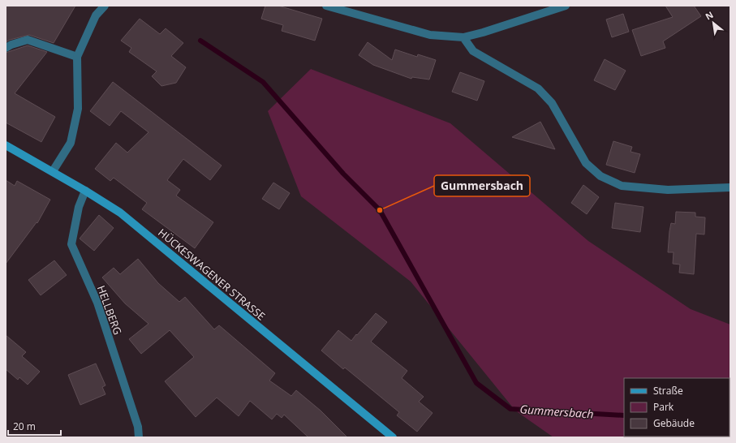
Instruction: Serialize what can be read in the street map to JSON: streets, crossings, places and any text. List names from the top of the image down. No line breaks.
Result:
{"streets":{"street":["HÜCKESWAGENER STRASSE","HELLBERG"]},"crossings":[["HÜCKESWAGENER STRASSE","HELLBERG"]],"water":["Gummersbach"],"places":["Gummersbach"],"legend":["Straße","Park","Gebäude"],"scale_bar":"20 m","north":"top left"}
